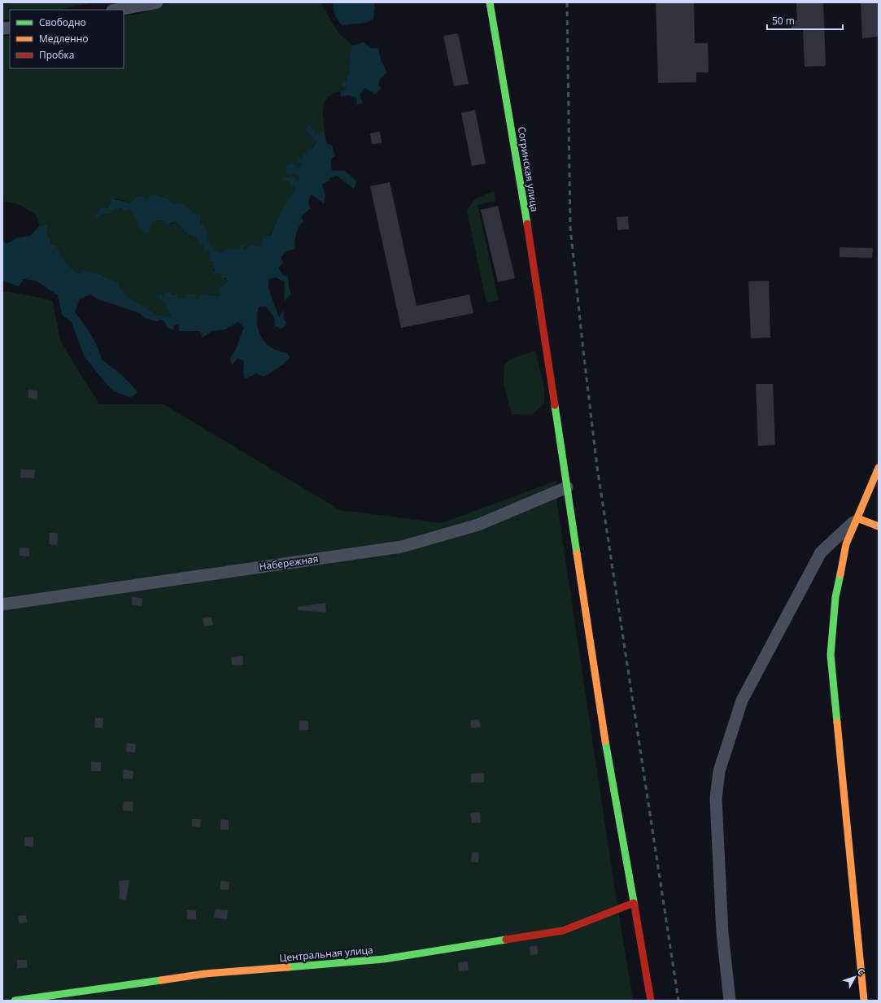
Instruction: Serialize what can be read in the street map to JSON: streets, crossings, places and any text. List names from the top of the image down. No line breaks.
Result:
{"streets":{"street":["Согринская улица","Набережная","Центральная улица"]},"crossings":[["Согринская улица","Набережная"],["Согринская улица","Центральная улица"]],"legend":["Свободно","Медленно","Пробка"],"scale_bar":"50 m","north":"top right"}
